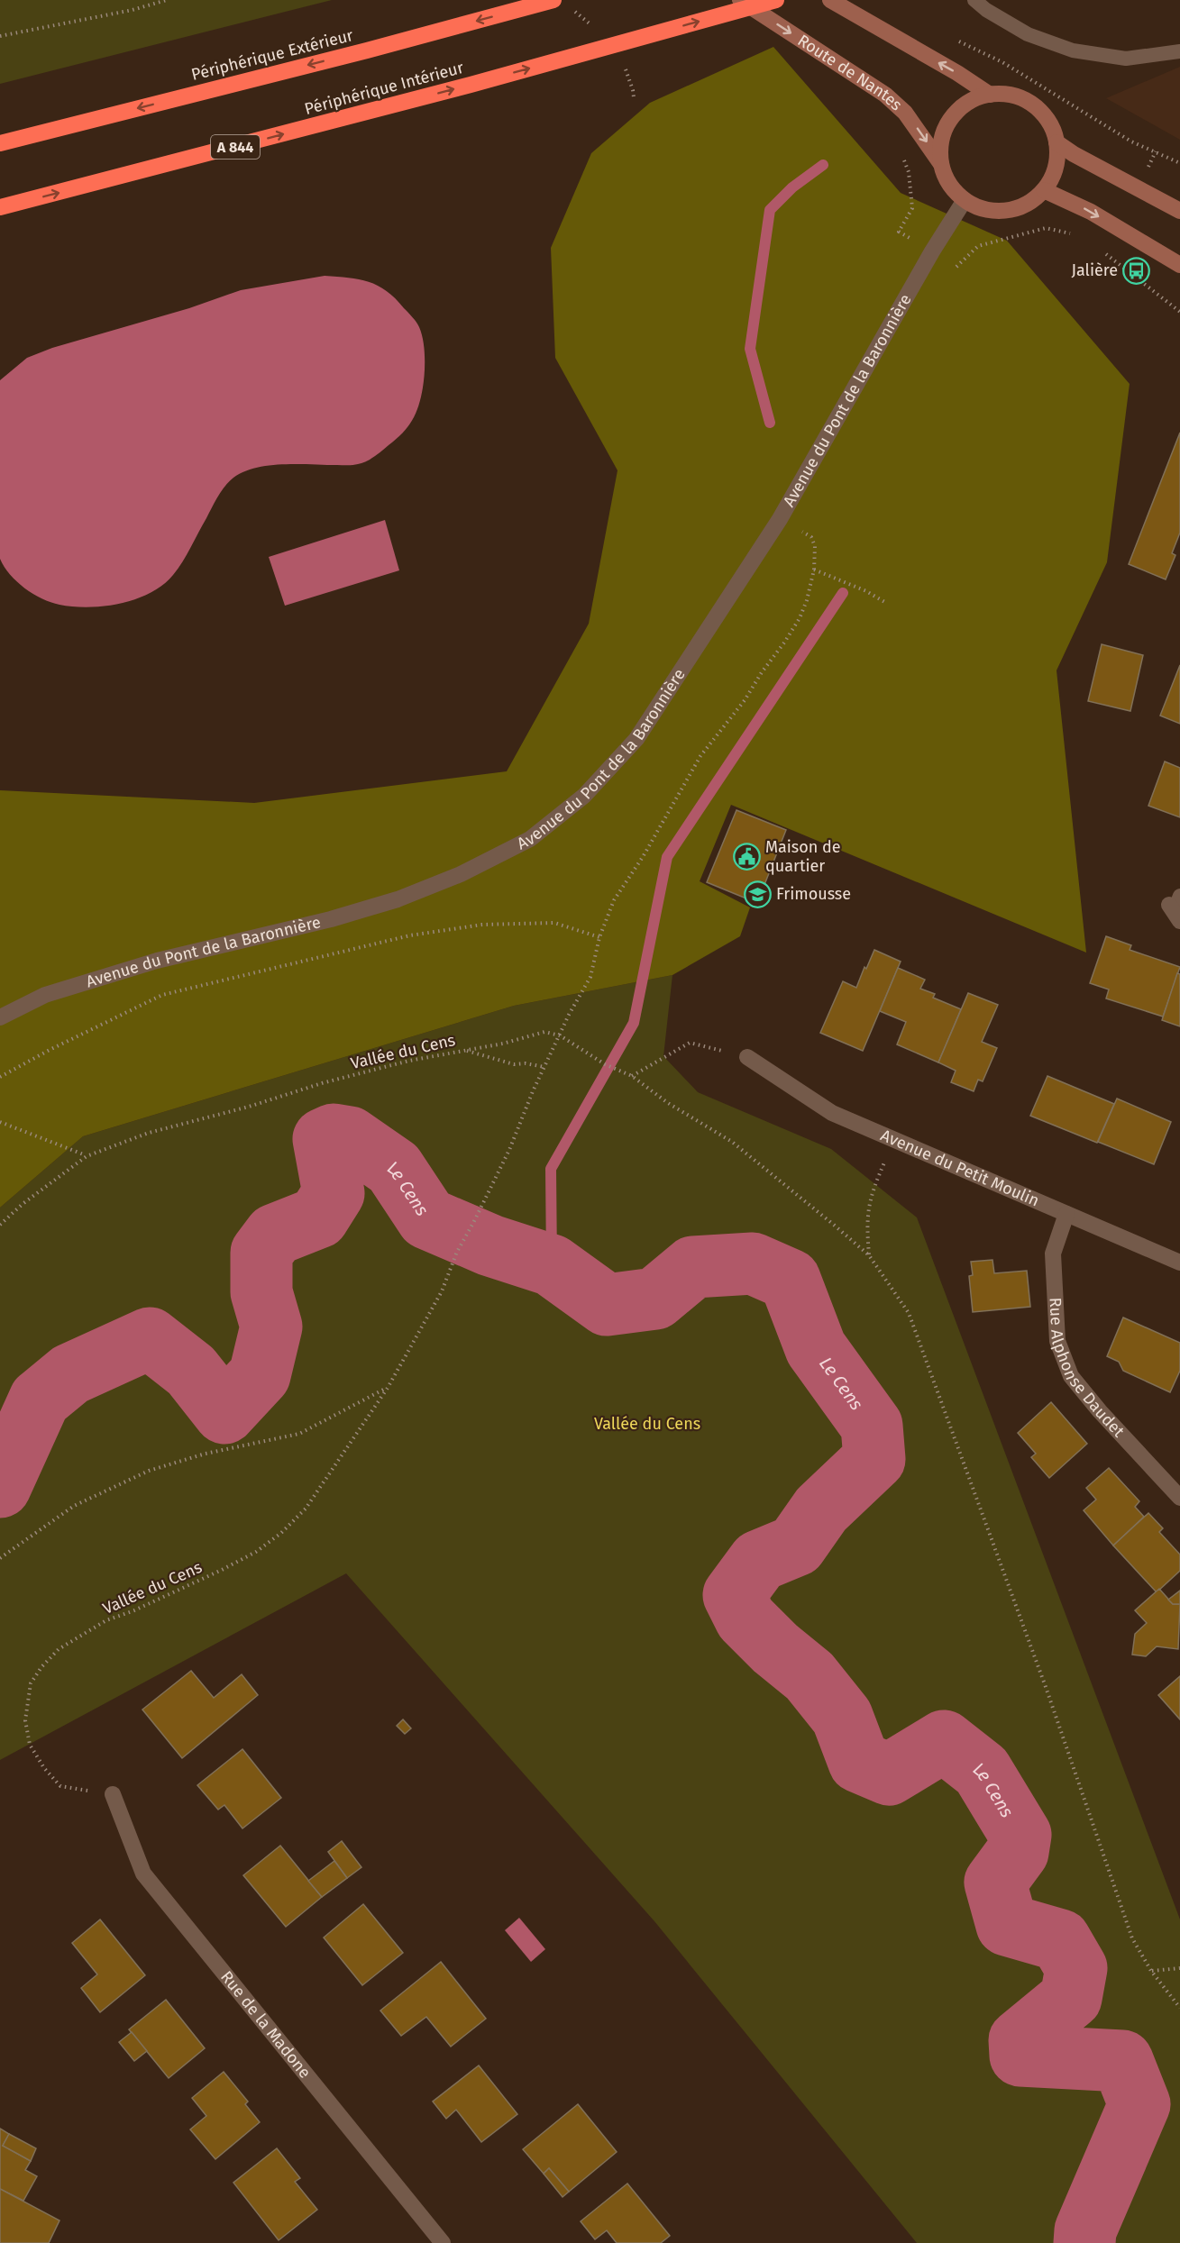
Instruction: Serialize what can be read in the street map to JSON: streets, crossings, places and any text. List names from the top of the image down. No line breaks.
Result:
{"streets":{"highway":["Périphérique Extérieur","Périphérique Intérieur","A 844"],"main road":["Route de Nantes"],"street":["Avenue du Pont de la Baronnière","Avenue du Petit Moulin","Rue Alphonse Daudet","Rue de la Madone"],"path":["Vallée du Cens"]},"crossings":[["Route de Nantes","Avenue du Pont de la Baronnière"],["Vallée du Cens","Rue de la Madone"],["Avenue du Petit Moulin","Rue Alphonse Daudet"]],"one_way":["Périphérique Extérieur","Périphérique Intérieur"],"water":["Le Cens"],"parks":["Vallée du Cens"],"places":{"bus stop":["Jalière"],"public building":["Maison de quartier"],"school or university":["Frimousse"]}}
